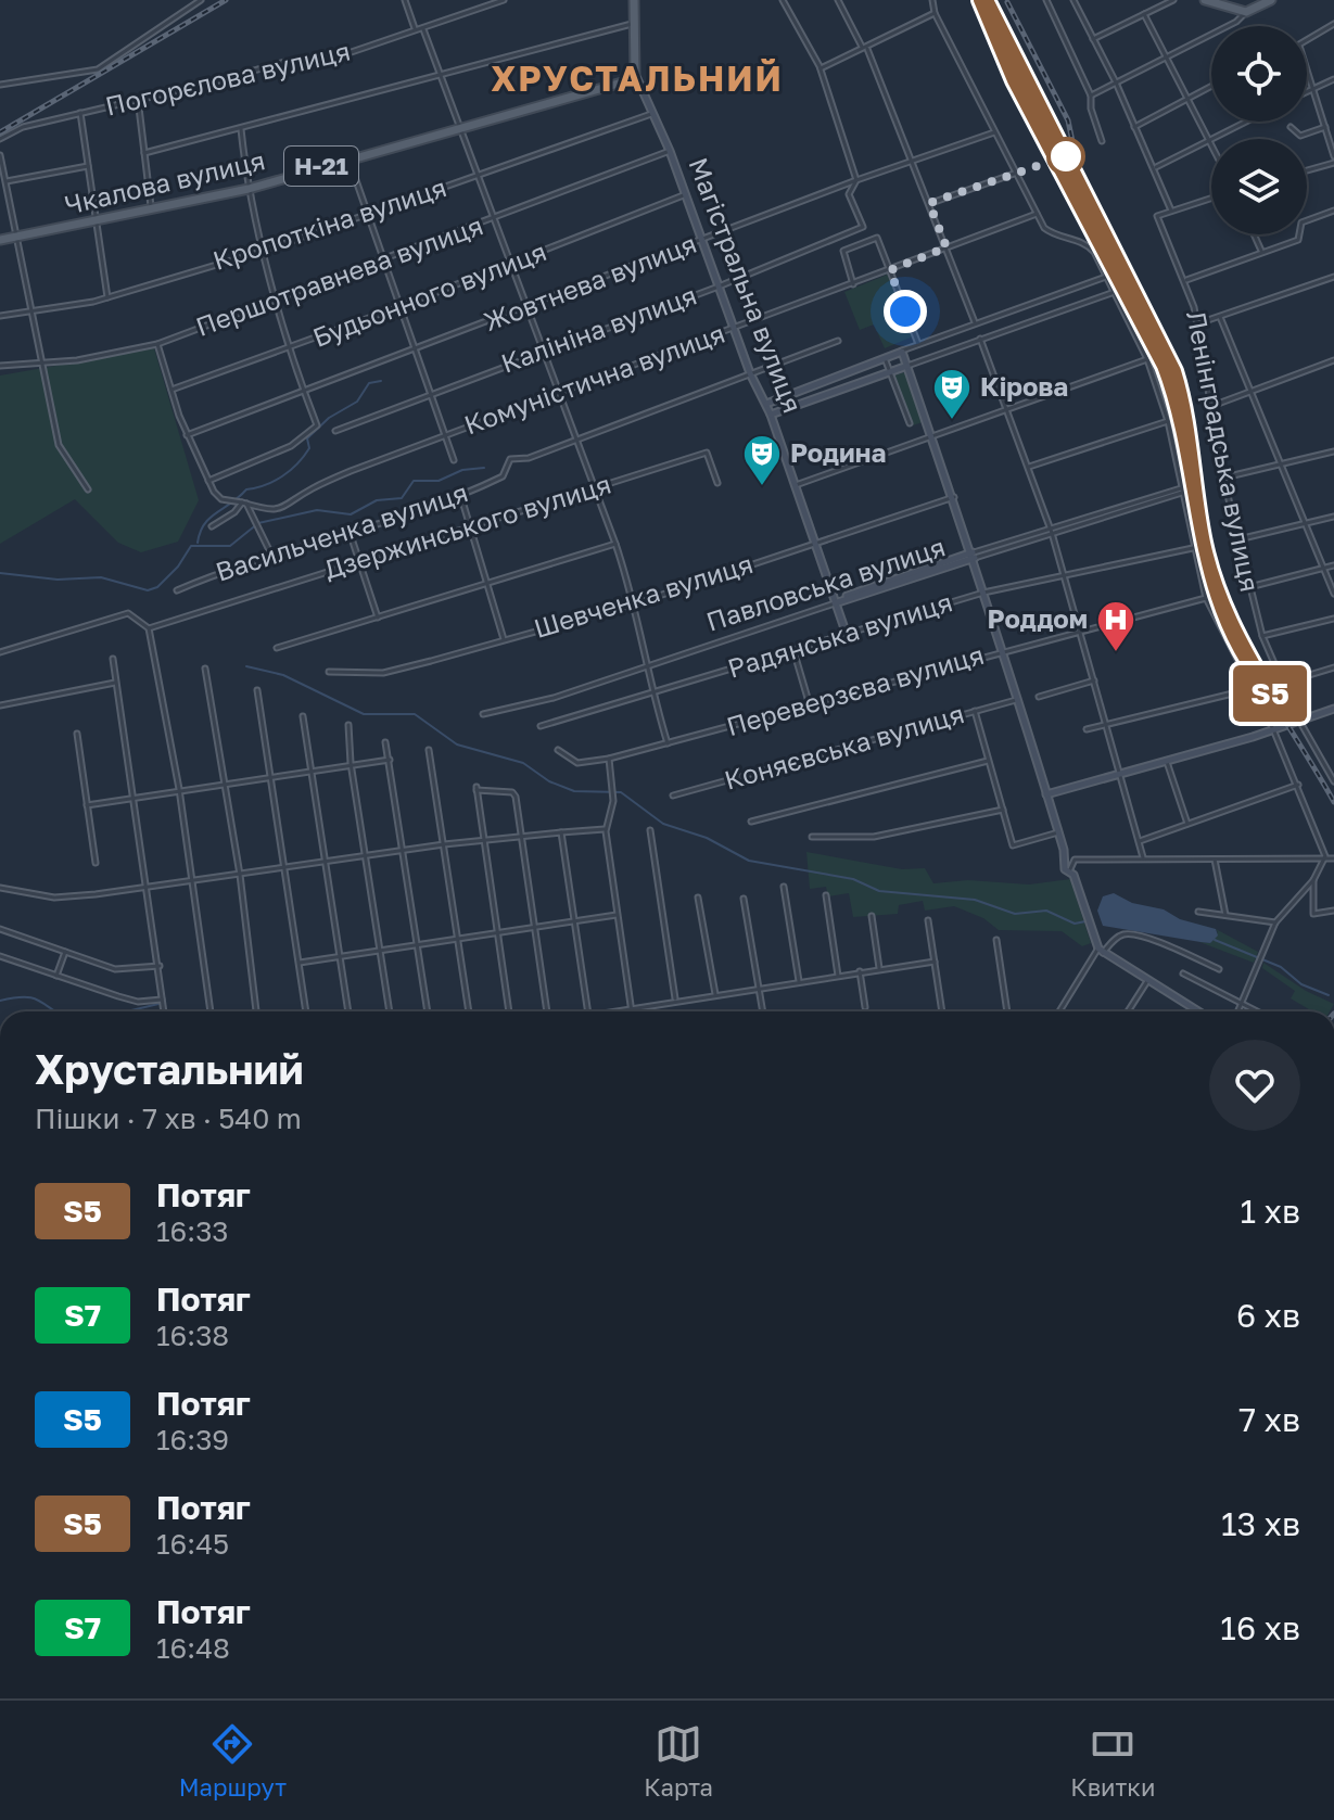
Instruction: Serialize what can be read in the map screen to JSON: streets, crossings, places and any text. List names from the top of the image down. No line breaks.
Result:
{"streets":{"main road":["Н-21","Чкалова вулиця","Магістральна вулиця"],"street":["Погорєлова вулиця","Кропоткіна вулиця","Першотравнева вулиця","Жовтнева вулиця","Будьонного вулиця","Калініна вулиця","Комуністична вулиця","Ленінградська вулиця","Дзержинського вулиця","Васильченка вулиця","Павловська вулиця","Шевченка вулиця","Радянська вулиця","Переверзєва вулиця","Коняєвська вулиця"]},"crossings":[["Чкалова вулиця","Магістральна вулиця"],["Кропоткіна вулиця","Магістральна вулиця"],["Першотравнева вулиця","Магістральна вулиця"],["Жовтнева вулиця","Магістральна вулиця"],["Жовтнева вулиця","Калініна вулиця"],["Магістральна вулиця","Будьонного вулиця"],["Магістральна вулиця","Калініна вулиця"],["Магістральна вулиця","Комуністична вулиця"],["Магістральна вулиця","Васильченка вулиця"],["Магістральна вулиця","Павловська вулиця"],["Магістральна вулиця","Шевченка вулиця"],["Магістральна вулиця","Радянська вулиця"]],"districts":["ХРУСТАЛЬНИЙ"],"places":{"theatre":["Кірова","Родина"],"hospital":["Роддом"]},"page":{"on_map":"S5","heading":["Хрустальний","Пішки · 7 хв · 540 m"],"list":[{"mark":"S5","name":"Потяг","note":"16:33","value":"1 хв"},{"mark":"S7","name":"Потяг","note":"16:38","value":"6 хв"},{"mark":"S5","name":"Потяг","note":"16:39","value":"7 хв"},{"mark":"S5","name":"Потяг","note":"16:45","value":"13 хв"},{"mark":"S7","name":"Потяг","note":"16:48","value":"16 хв"}],"tabs":["Маршрут","Карта","Квитки"]}}
